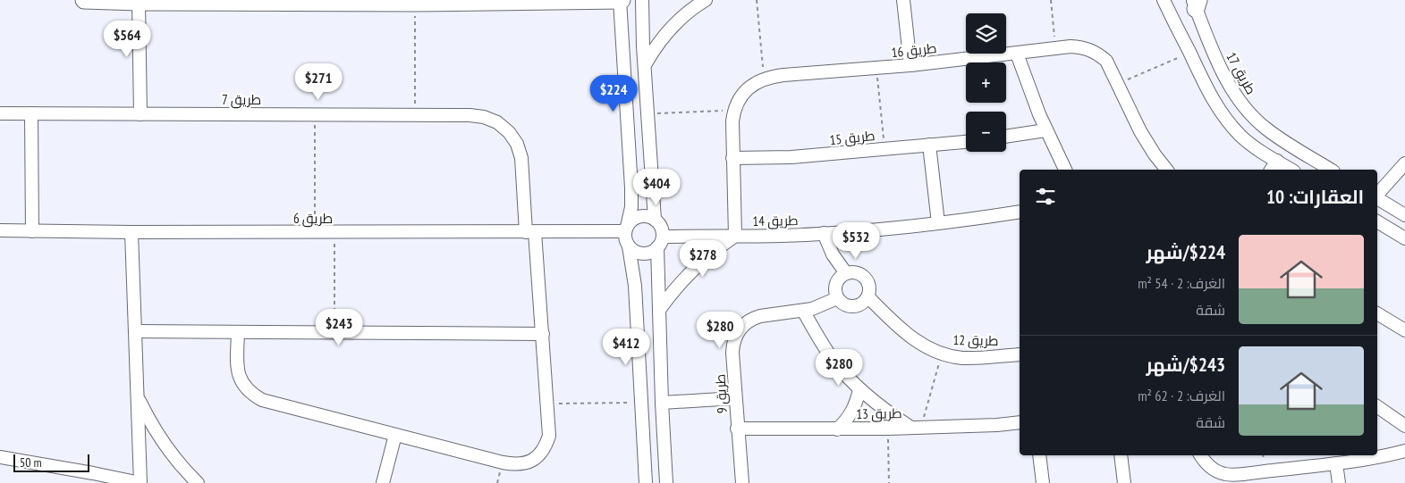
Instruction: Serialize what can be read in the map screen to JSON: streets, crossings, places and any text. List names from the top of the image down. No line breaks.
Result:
{"streets":{"street":["طريق 16","طريق 17","طريق 7","طريق 15","طريق 6","طريق 14","طريق 12","طريق 9","طريق 13"]},"crossings":[["طريق 16","طريق 15"],["طريق 16","طريق 14"],["طريق 7","طريق 6"],["طريق 6","طريق 14"],["طريق 12","طريق 9"],["طريق 9","طريق 13"]],"scale_bar":"50 m","page":{"map_buttons":["+","−"],"price":["$564","$271","$224","$404","$532","$278","$243","$280","$412","$280"],"heading":"العقارات: 10","list":[{"name":"$224/شهر","note":"الغرف: 2 · 54 m² · شقة"},{"name":"$243/شهر","note":"الغرف: 2 · 62 m² · شقة"}],"scale":"50 m"}}
